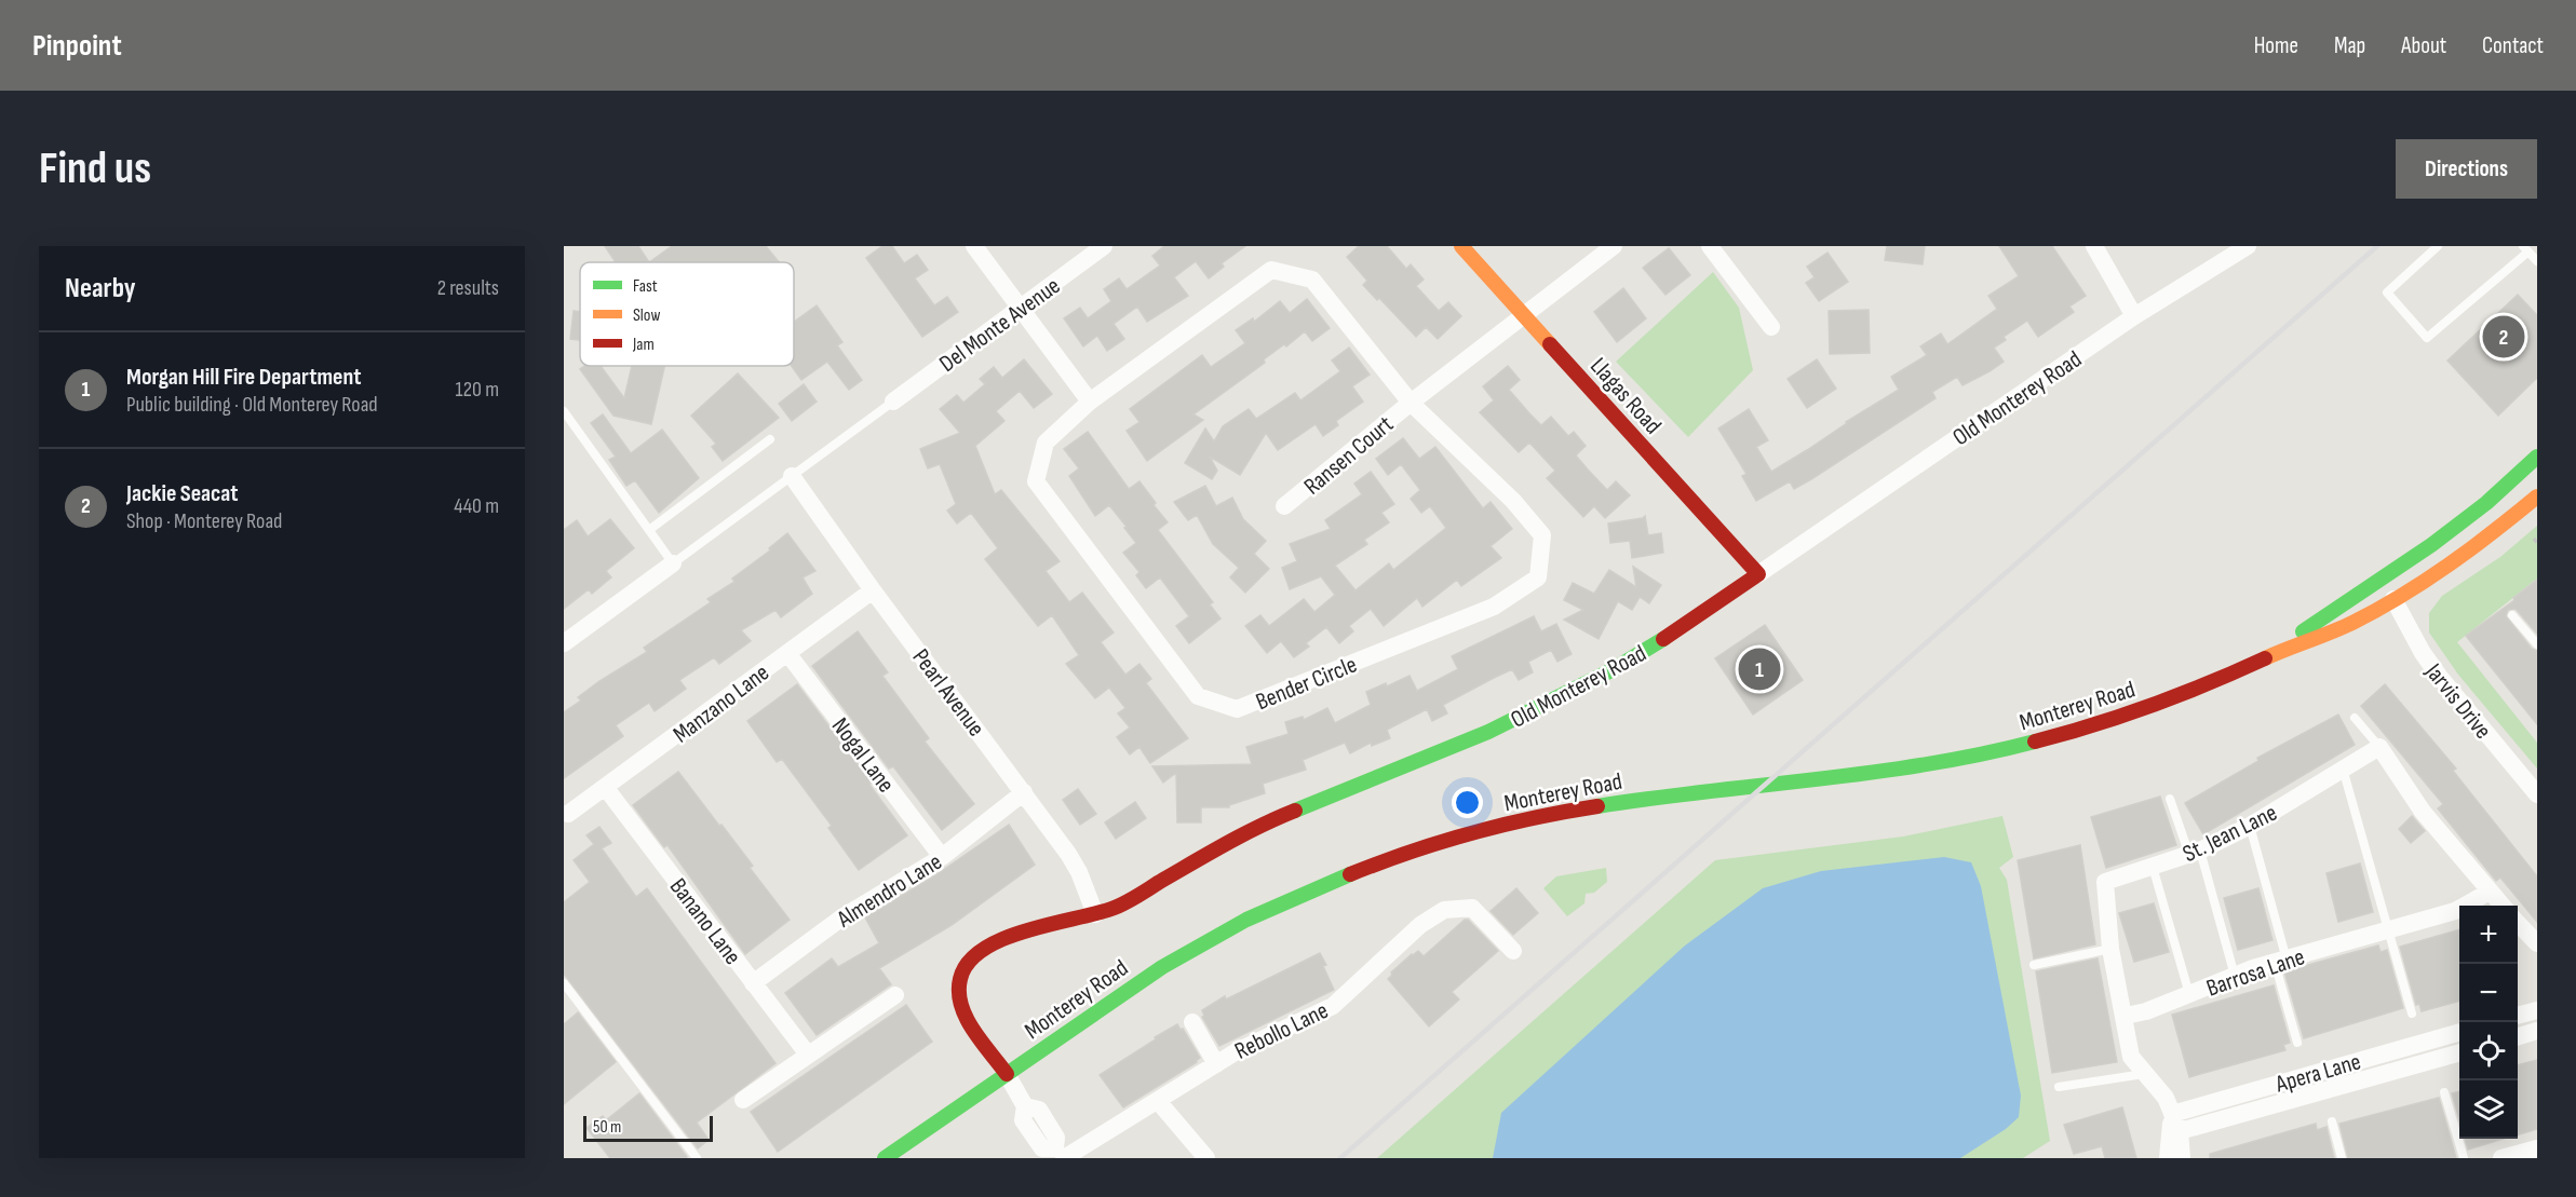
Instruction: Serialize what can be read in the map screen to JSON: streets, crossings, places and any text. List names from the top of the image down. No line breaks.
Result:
{"streets":{"main road":["Llagas Road","Old Monterey Road","Monterey Road"],"street":["Del Monte Avenue","Ransen Court","Bender Circle","Pearl Avenue","Jarvis Drive","Manzano Lane","Nogal Lane","St. Jean Lane","Almendro Lane","Banano Lane","Barrosa Lane","Rebollo Lane","Apera Lane"]},"crossings":[["Llagas Road","Old Monterey Road"],["Old Monterey Road","Pearl Avenue"],["Old Monterey Road","Monterey Road"],["Old Monterey Road","Rebollo Lane"],["Ransen Court","Bender Circle"],["Pearl Avenue","Manzano Lane"],["Pearl Avenue","Almendro Lane"],["Jarvis Drive","Monterey Road"],["Manzano Lane","Nogal Lane"],["Manzano Lane","Banano Lane"],["Monterey Road","Rebollo Lane"],["Nogal Lane","Almendro Lane"],["St. Jean Lane","Barrosa Lane"],["St. Jean Lane","Apera Lane"],["Almendro Lane","Banano Lane"]],"legend":["Fast","Slow","Jam"],"scale_bar":"50 m","page":{"header":"Pinpoint","nav":["Home","Map","About","Contact"],"buttons":"Directions","title":"Find us","heading":["Nearby","2 results"],"pins":["2","1"],"list":[{"mark":"1","name":"Morgan Hill Fire Department","note":"Public building · Old Monterey Road","value":"120 m"},{"mark":"2","name":"Jackie Seacat","note":"Shop · Monterey Road","value":"440 m"}],"map_buttons":["+","−"],"scale":"50 m"}}
